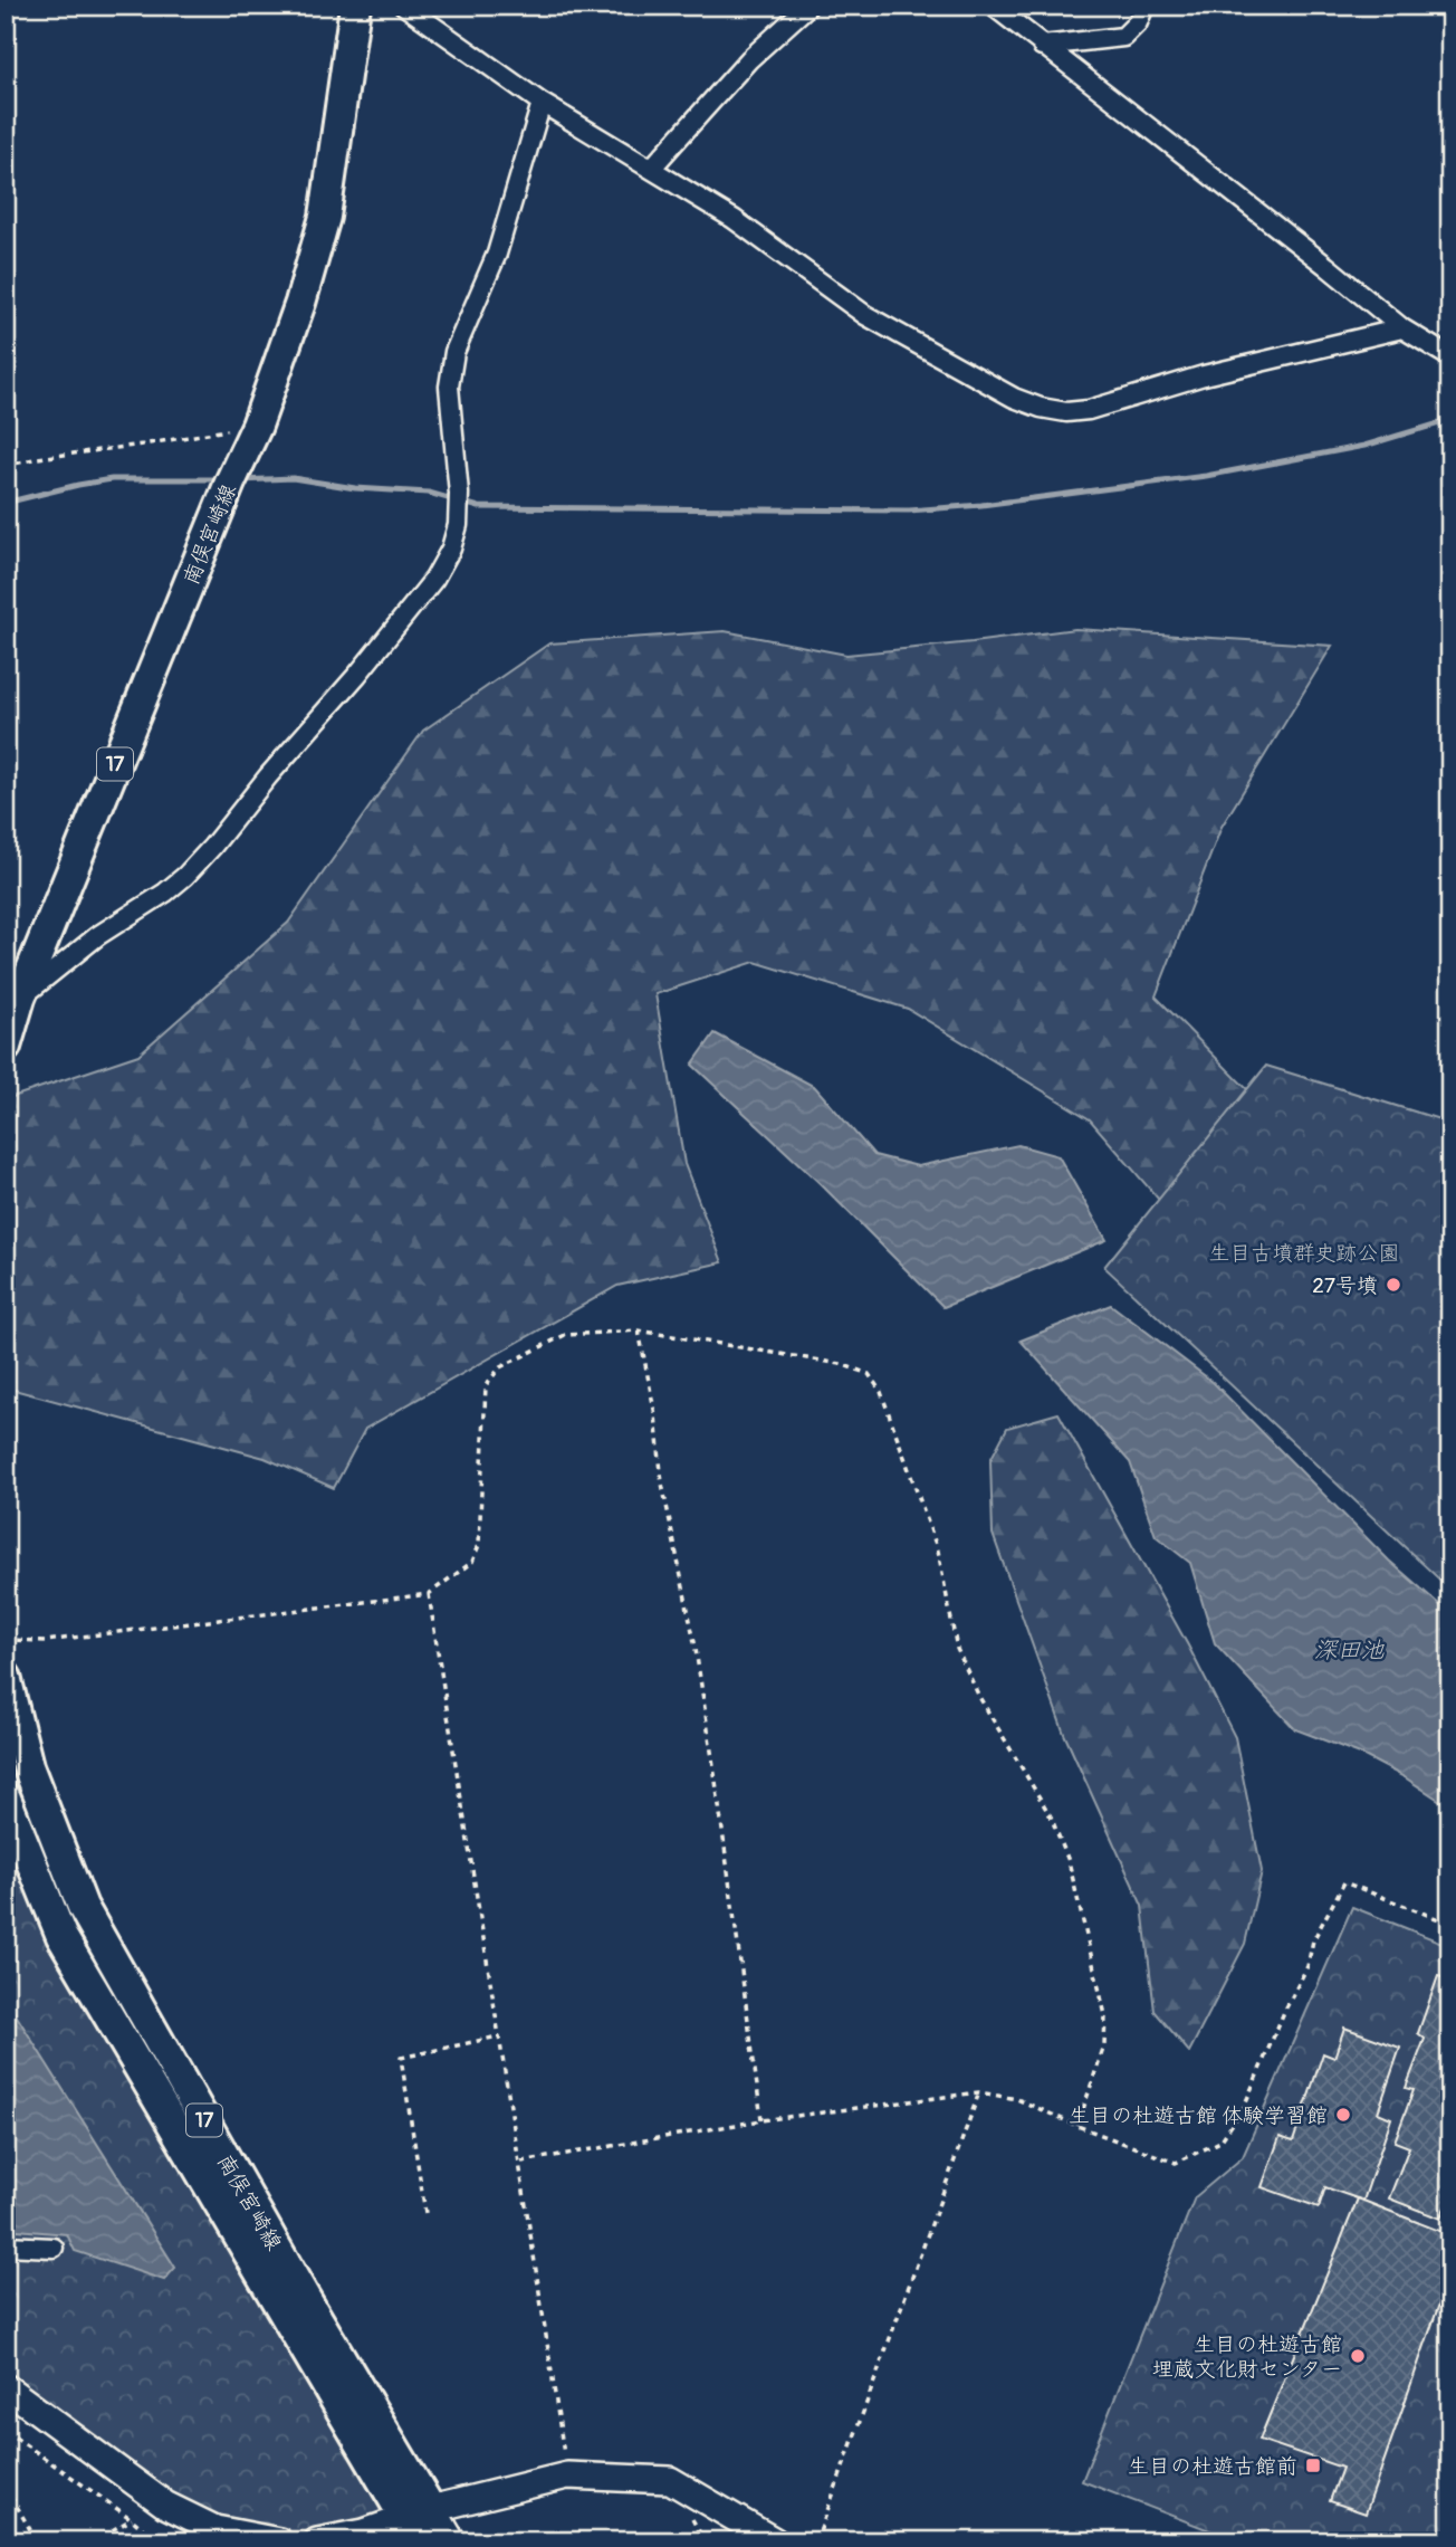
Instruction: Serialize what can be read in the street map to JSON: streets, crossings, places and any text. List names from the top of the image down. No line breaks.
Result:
{"streets":{"main road":["南俣宮崎線","17"]},"water":["深田池"],"parks":["生目古墳群史跡公園"],"places":{"other":["27号墳","生目の杜遊古館 体験学習館","生目の杜遊古館 埋蔵文化財センター"],"transit":["生目の杜遊古館前"]}}
